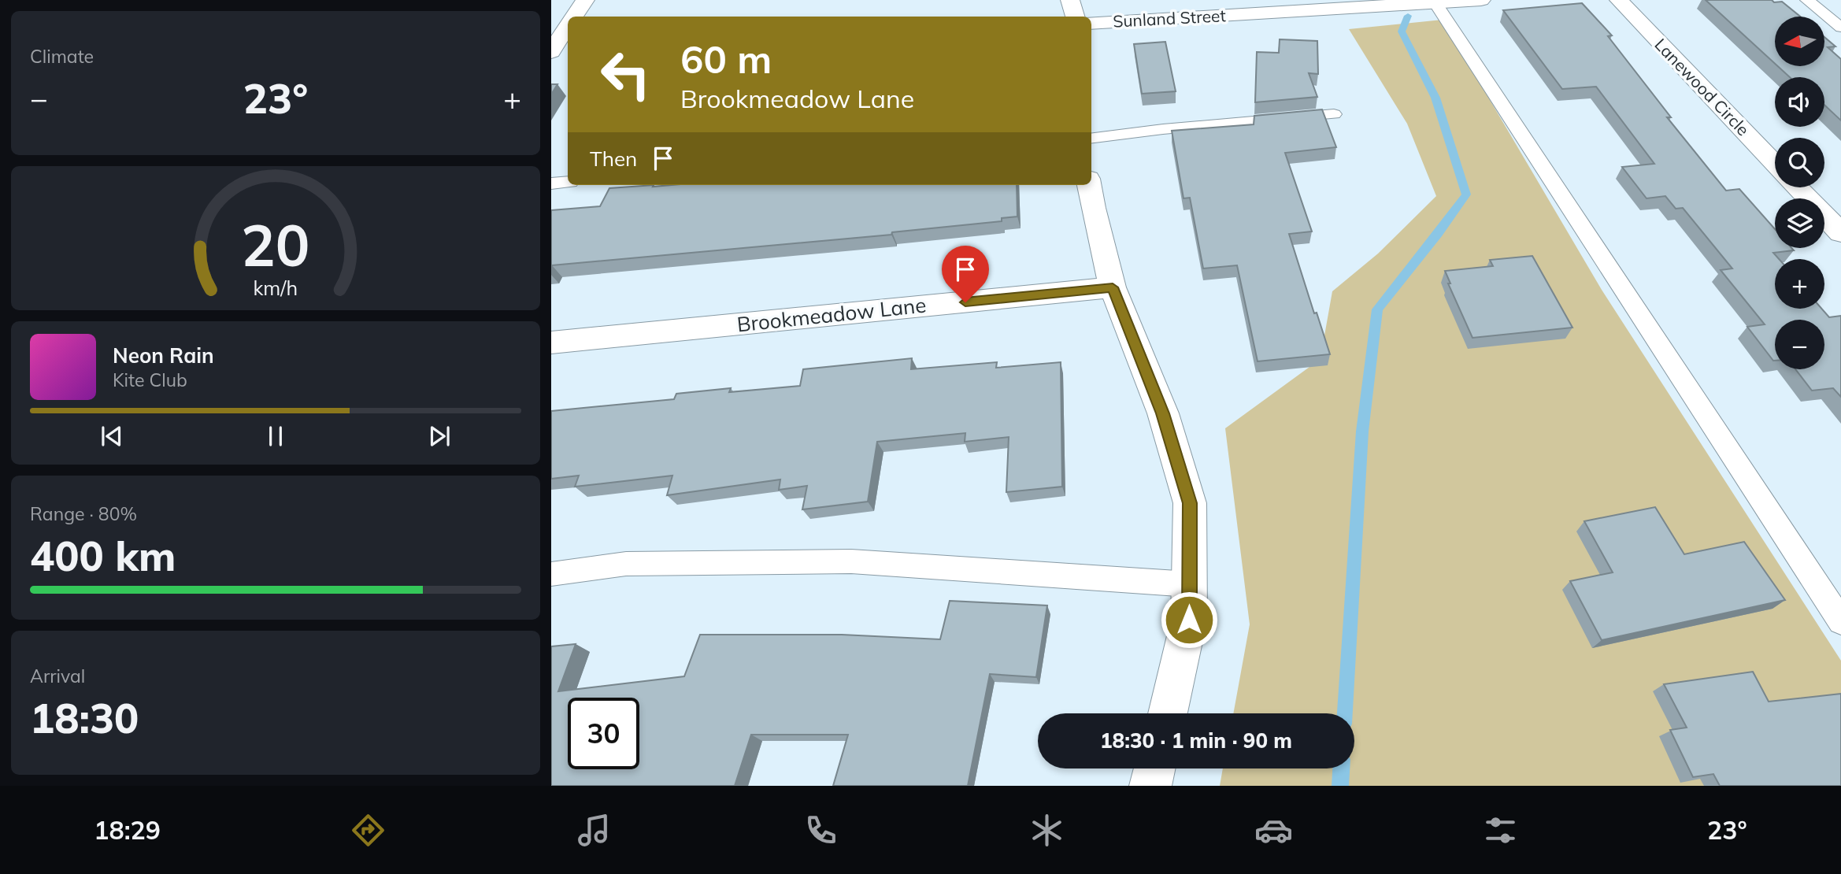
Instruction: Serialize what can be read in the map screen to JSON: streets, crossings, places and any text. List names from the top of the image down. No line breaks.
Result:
{"streets":{"street":["Sunland Street","Lanewood Circle","Brookmeadow Lane"]},"north":"left","page":{"tile":["Climate",["Range · 80%","400 km"],["Arrival","18:30"]],"map_buttons":["+","−"],"turn":["60 m","Brookmeadow Lane"],"heat":["−","23°","+"],"then":"Then","song":["Neon Rain","Kite Club"],"limit":"30","trip":"18:30 · 1 min · 90 m","tabs":["18:29","23°"],"gauge":["20","km/h"]}}
